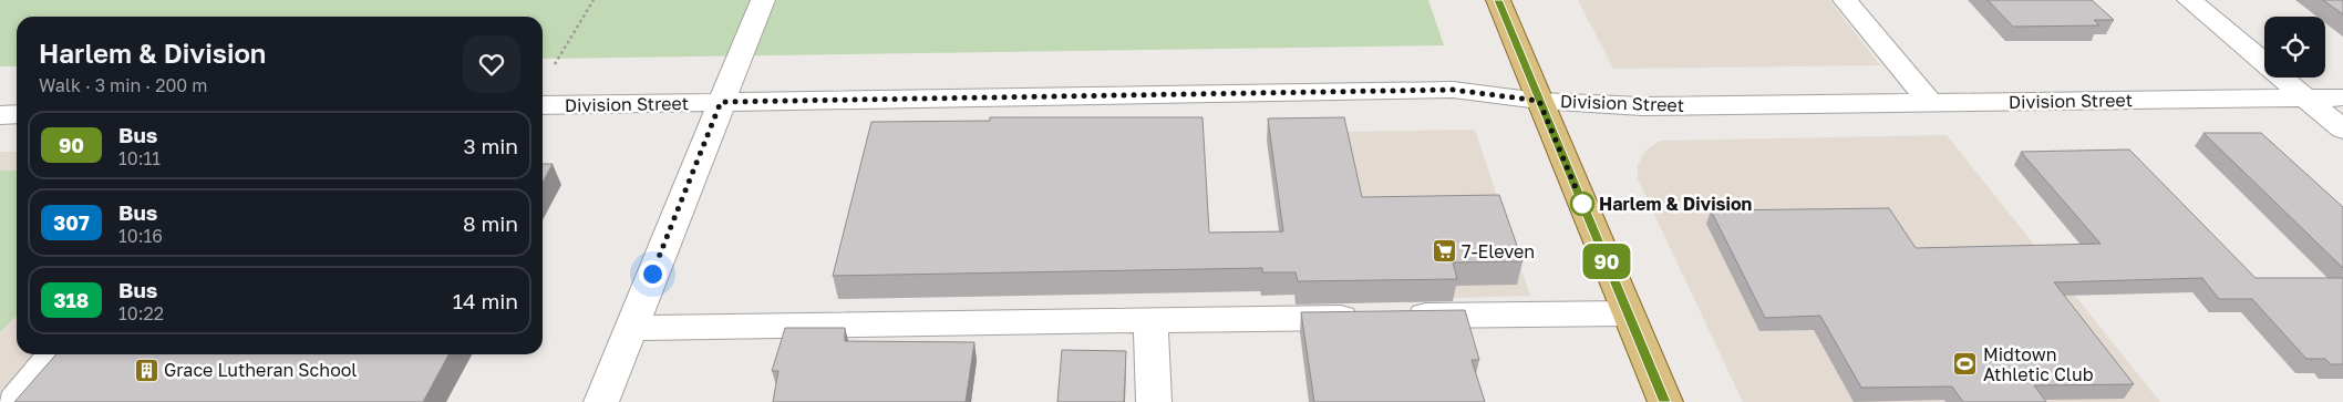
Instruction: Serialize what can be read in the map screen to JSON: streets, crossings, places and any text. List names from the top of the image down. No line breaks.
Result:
{"streets":{"street":["Division Street"]},"places":{"other":["Harlem & Division"],"supermarket":["7-Eleven"],"sports":["Midtown Athletic Club"],"building":["Grace Lutheran School"]},"lines":["bus line 90"],"page":{"on_map":"90","heading":["Harlem & Division","Walk · 3 min · 200 m"],"list":[{"mark":"90","name":"Bus","note":"10:11","value":"3 min"},{"mark":"307","name":"Bus","note":"10:16","value":"8 min"},{"mark":"318","name":"Bus","note":"10:22","value":"14 min"}]}}
